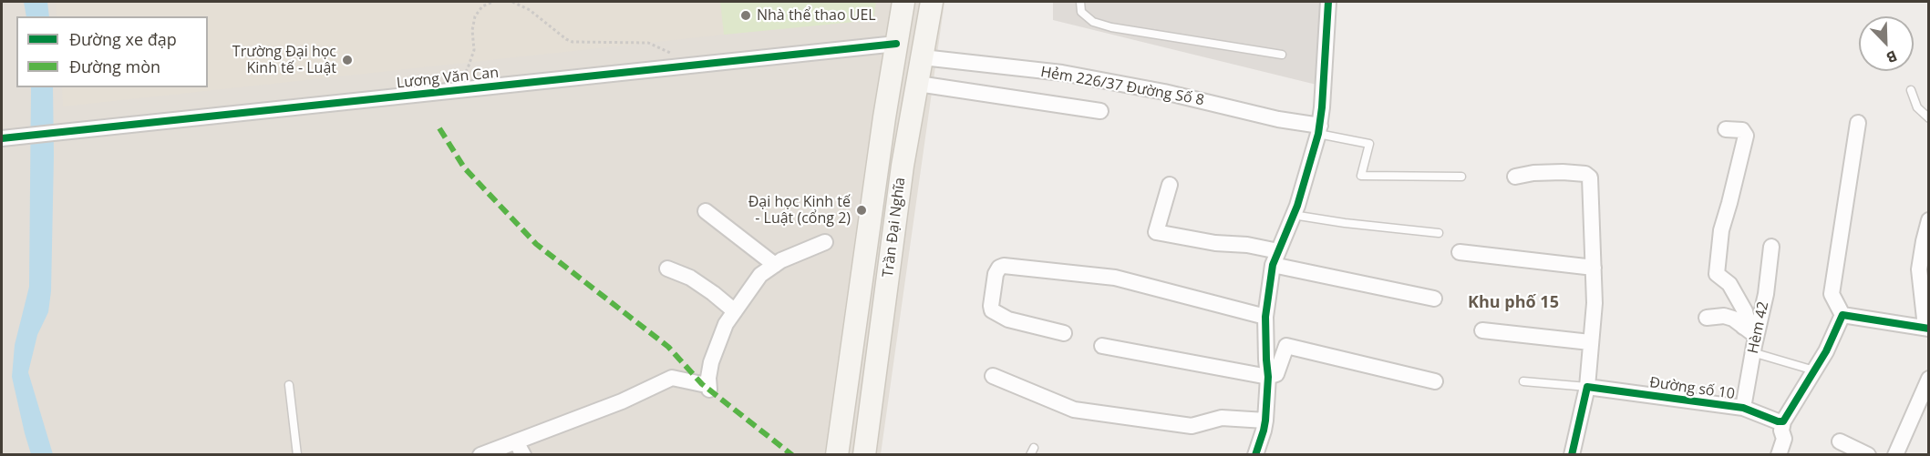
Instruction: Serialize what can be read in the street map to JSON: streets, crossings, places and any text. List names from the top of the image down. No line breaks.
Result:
{"streets":{"street":["Lương Văn Can","Hẻm 226/37 Đường Số 8","Trần Đại Nghĩa","Hèm 42","Đường số 10"]},"crossings":[["Lương Văn Can","Trần Đại Nghĩa"],["Hẻm 226/37 Đường Số 8","Trần Đại Nghĩa"],["Hèm 42","Đường số 10"]],"districts":["Khu phố 15"],"places":["Nhà thể thao UEL","Trường Đại học Kinh tế - Luật","Đại học Kinh tế - Luật (cổng 2)"],"legend":["Đường xe đạp","Đường mòn"],"north":"bottom right"}
